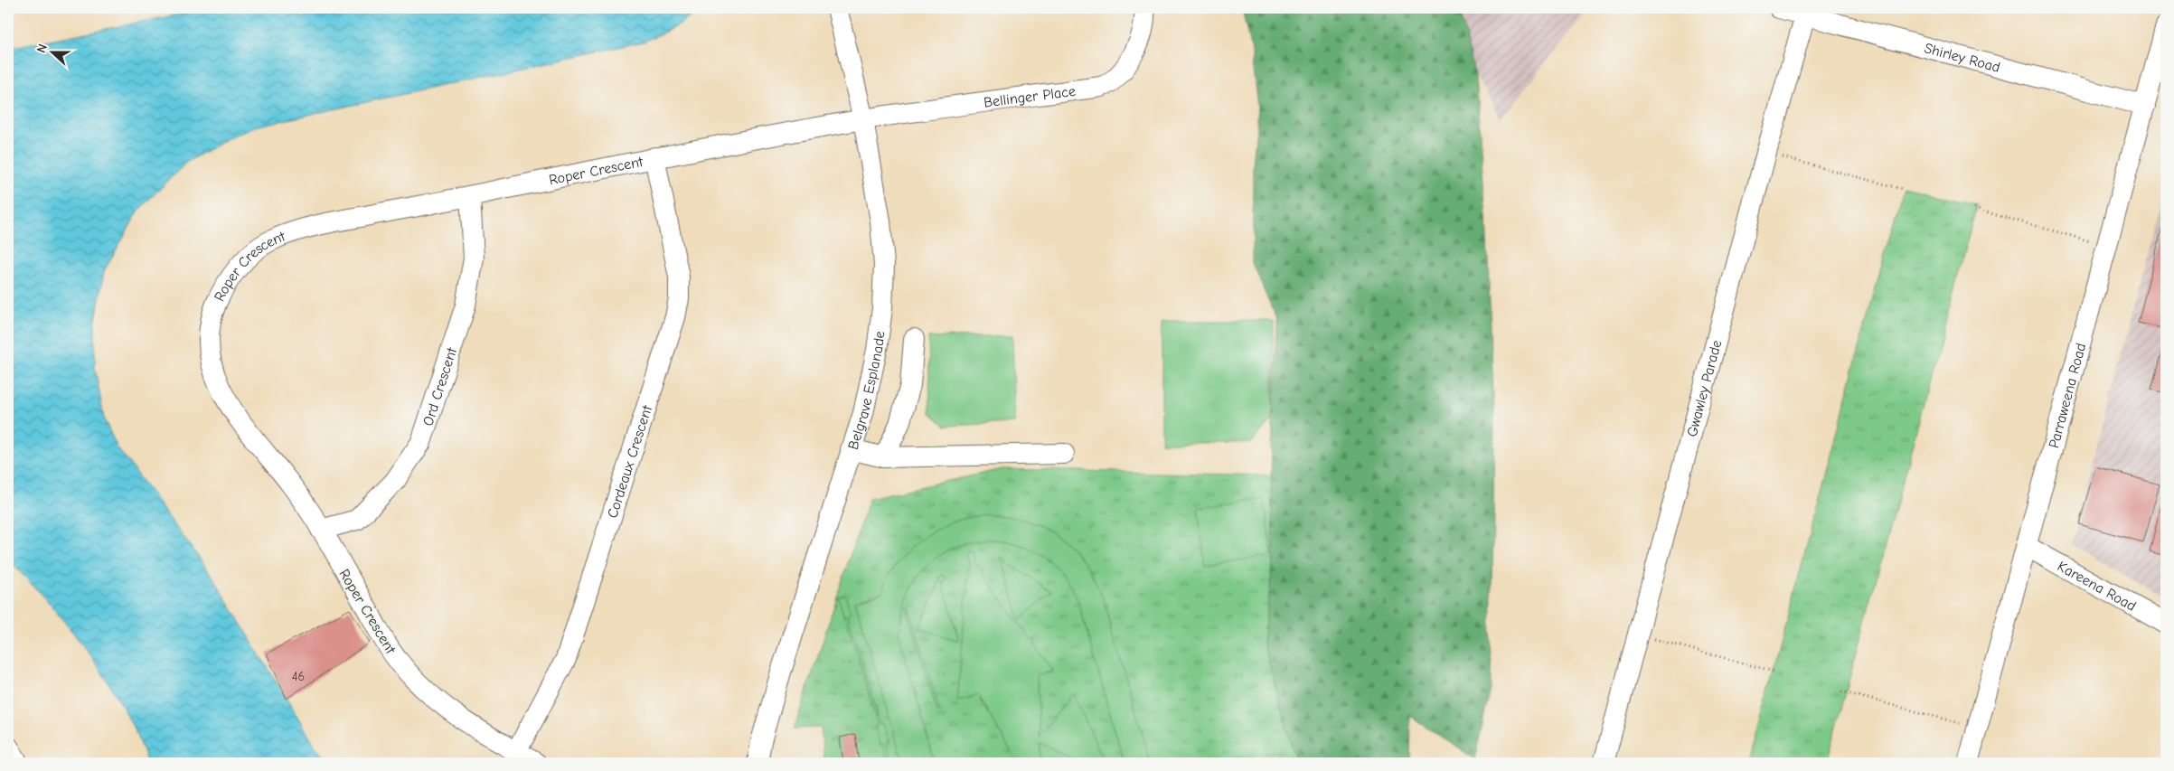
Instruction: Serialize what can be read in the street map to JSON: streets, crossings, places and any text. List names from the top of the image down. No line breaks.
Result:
{"streets":{"street":["Shirley Road","Bellinger Place","Roper Crescent","Ord Crescent","Gwawley Parade","Belgrave Esplanade","Parraweena Road","Cordeaux Crescent","Kareena Road"]},"crossings":[["Shirley Road","Gwawley Parade"],["Shirley Road","Parraweena Road"],["Bellinger Place","Roper Crescent"],["Bellinger Place","Belgrave Esplanade"],["Roper Crescent","Ord Crescent"],["Roper Crescent","Belgrave Esplanade"],["Roper Crescent","Cordeaux Crescent"],["Parraweena Road","Kareena Road"]],"house_numbers":["46"],"north":"left"}
